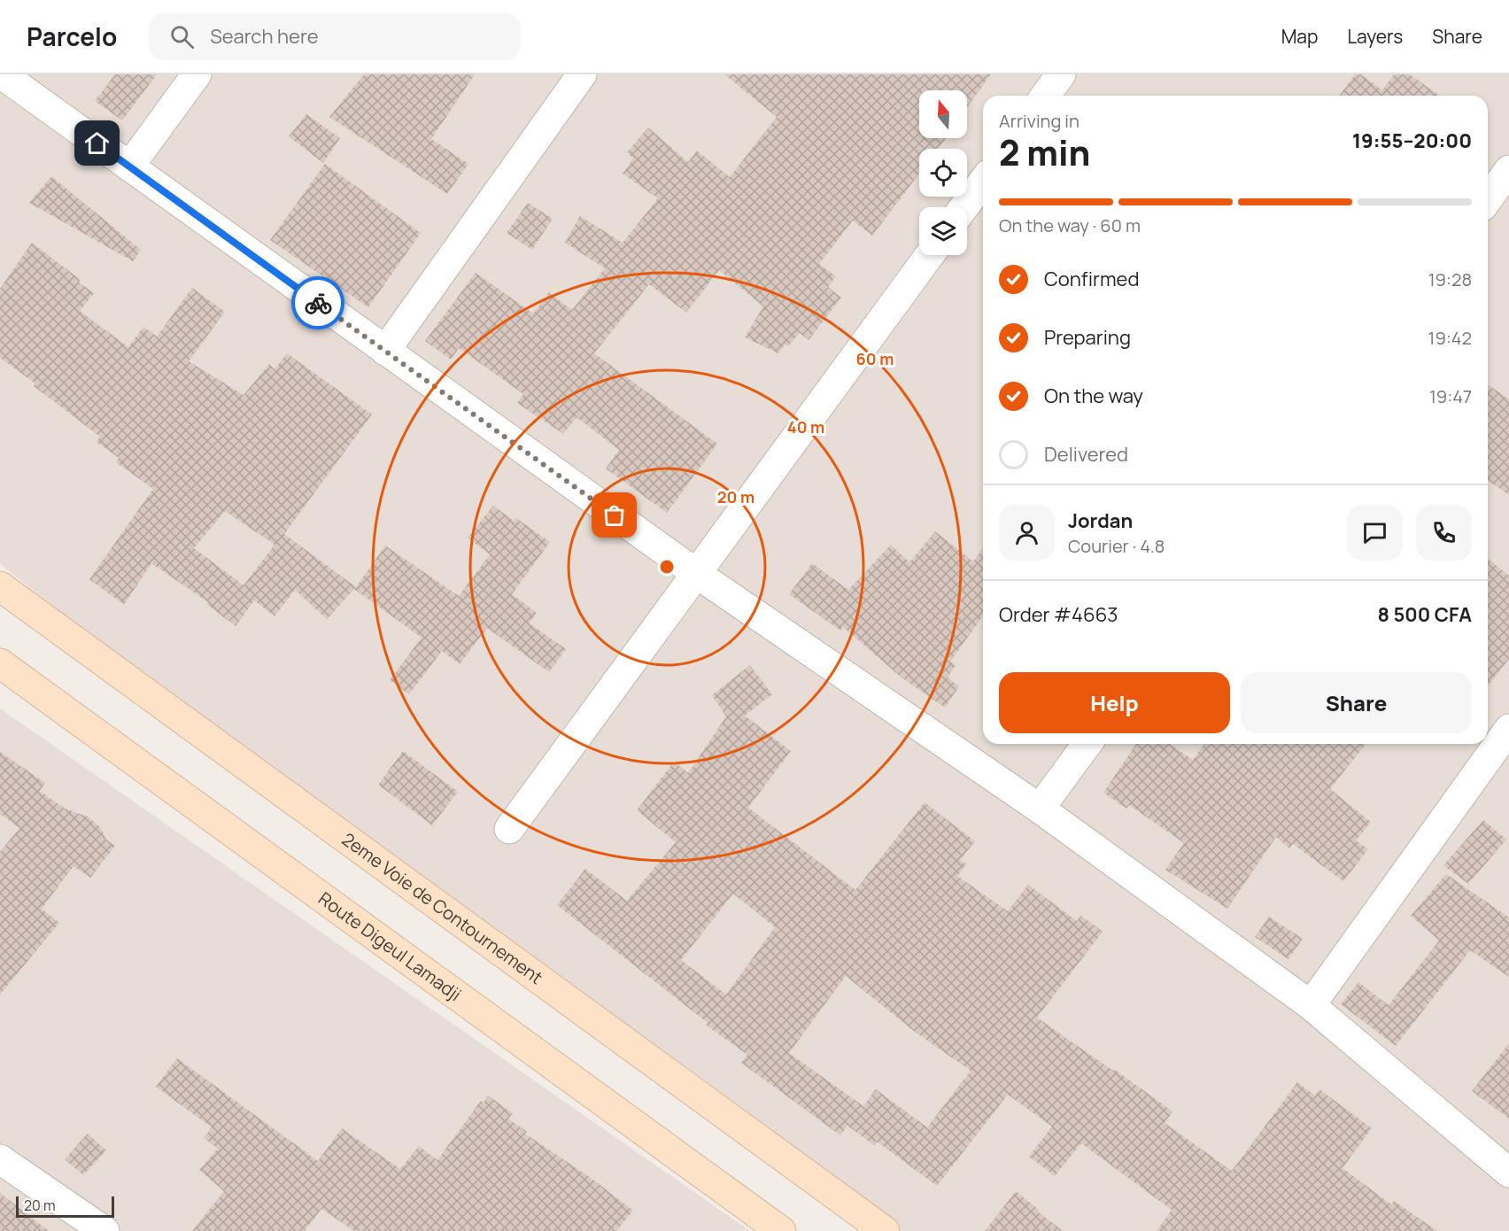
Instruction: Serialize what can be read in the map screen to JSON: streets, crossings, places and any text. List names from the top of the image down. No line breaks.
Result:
{"streets":{"main road":["2eme Voie de Contournement","Route Digeul Lamadji"]},"scale_bar":"20 m","north":"top","page":{"header":"Parcelo","search":"Search here","nav":["Map","Layers","Share"],"heading":["2 min","Arriving in","19:55–20:00"],"panel":["Jordan","Courier · 4.8","Order #4663","8 500 CFA"],"bar":"On the way · 60 m","list":[["Confirmed","19:28"],["Preparing","19:42"],["On the way","19:47"],"Delivered"],"buttons":["Help","Share"],"scale":"20 m"},"rings":["60 m","40 m","20 m"]}
